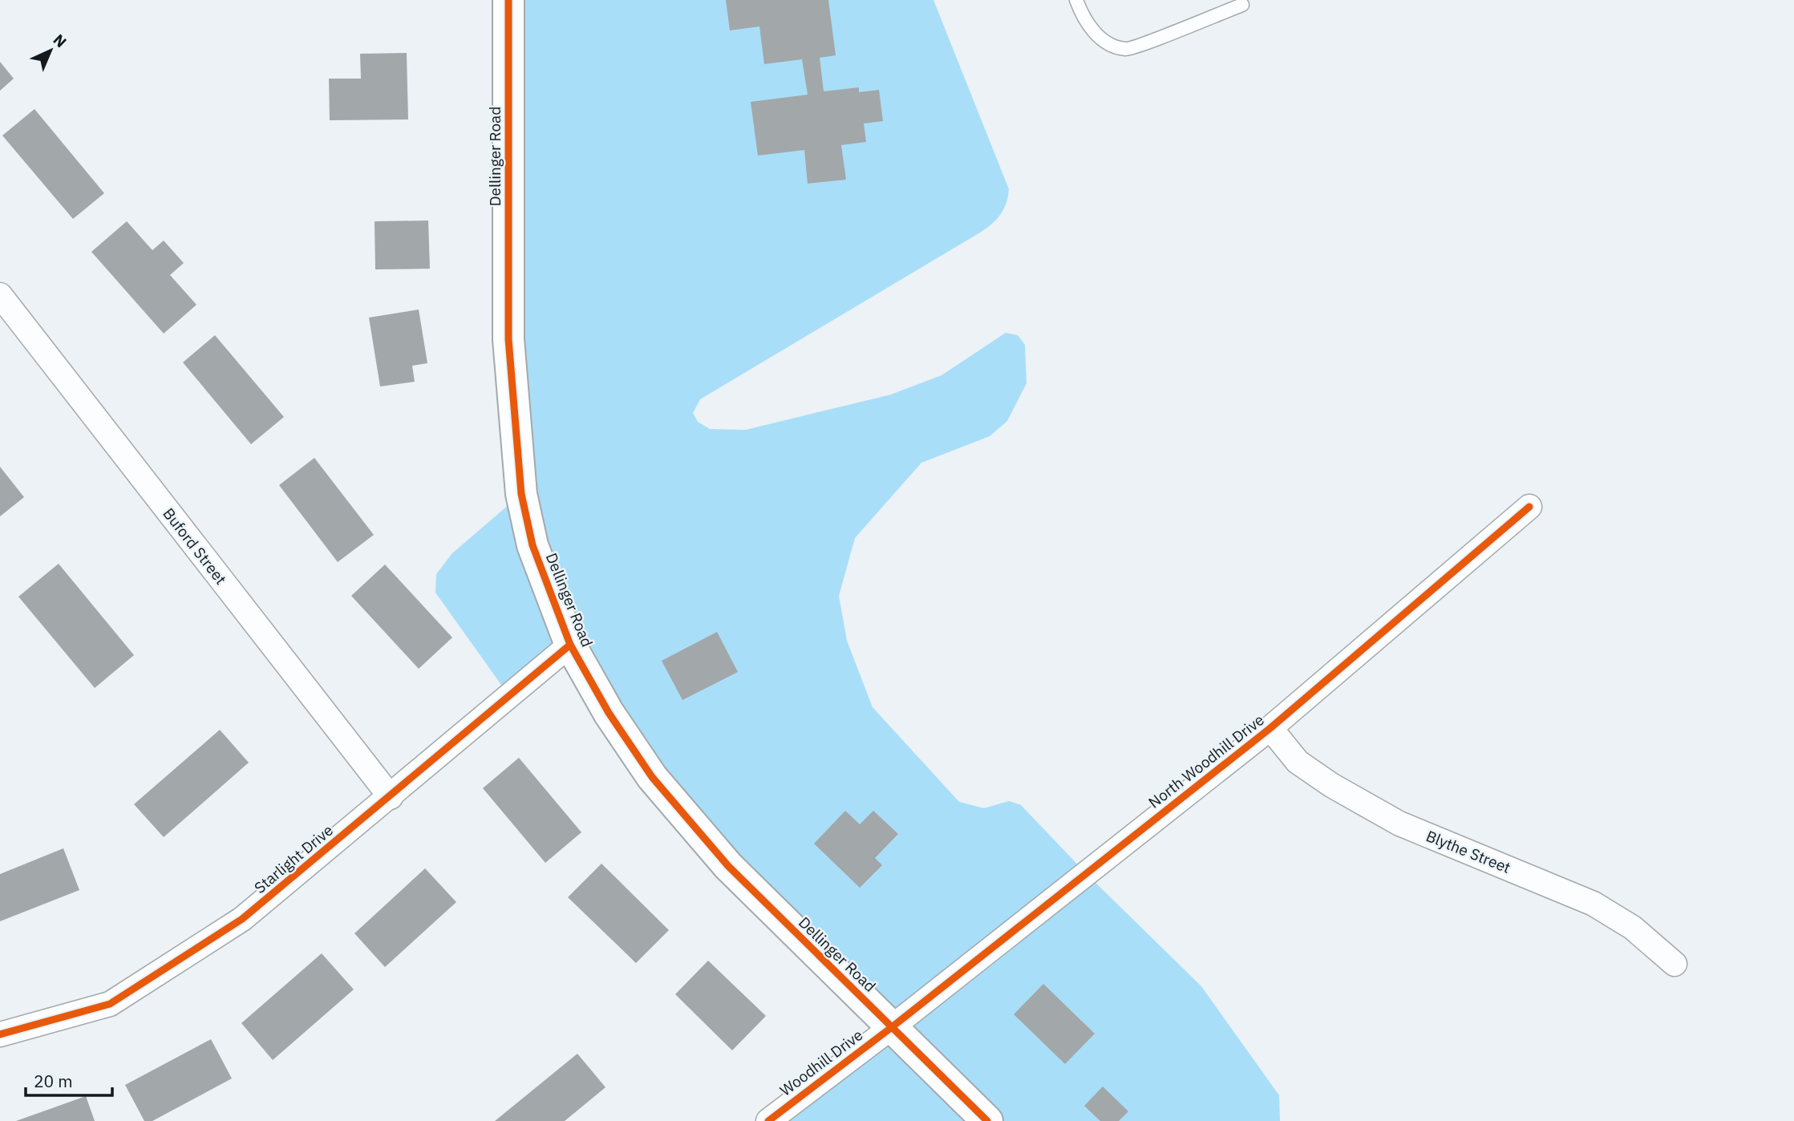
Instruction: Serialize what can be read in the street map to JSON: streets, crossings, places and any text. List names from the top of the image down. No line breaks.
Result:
{"streets":{"street":["Dellinger Road","Buford Street","North Woodhill Drive","Blythe Street","Starlight Drive","Woodhill Drive"]},"crossings":[["Dellinger Road","North Woodhill Drive"],["Dellinger Road","Starlight Drive"],["Dellinger Road","Woodhill Drive"],["Buford Street","Starlight Drive"],["North Woodhill Drive","Blythe Street"],["North Woodhill Drive","Woodhill Drive"]],"scale_bar":"20 m","north":"top right"}
